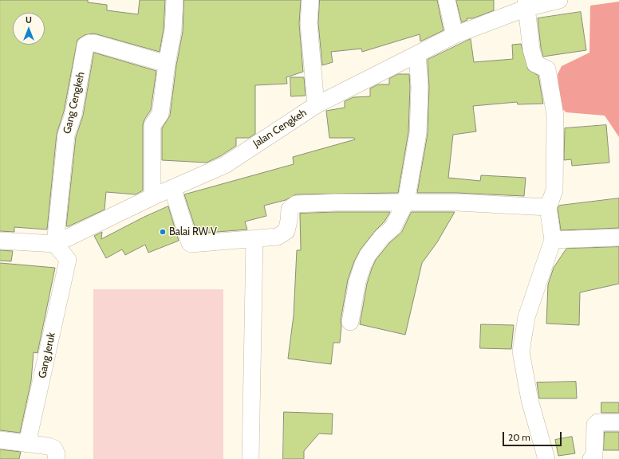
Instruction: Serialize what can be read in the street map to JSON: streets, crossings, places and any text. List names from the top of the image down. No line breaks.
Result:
{"streets":{"street":["Gang Cengkeh","Jalan Cengkeh","Gang Jeruk"]},"crossings":[["Gang Cengkeh","Jalan Cengkeh"],["Gang Cengkeh","Gang Jeruk"],["Jalan Cengkeh","Gang Jeruk"]],"places":["Balai RW V"],"scale_bar":"20 m","north":"top"}
